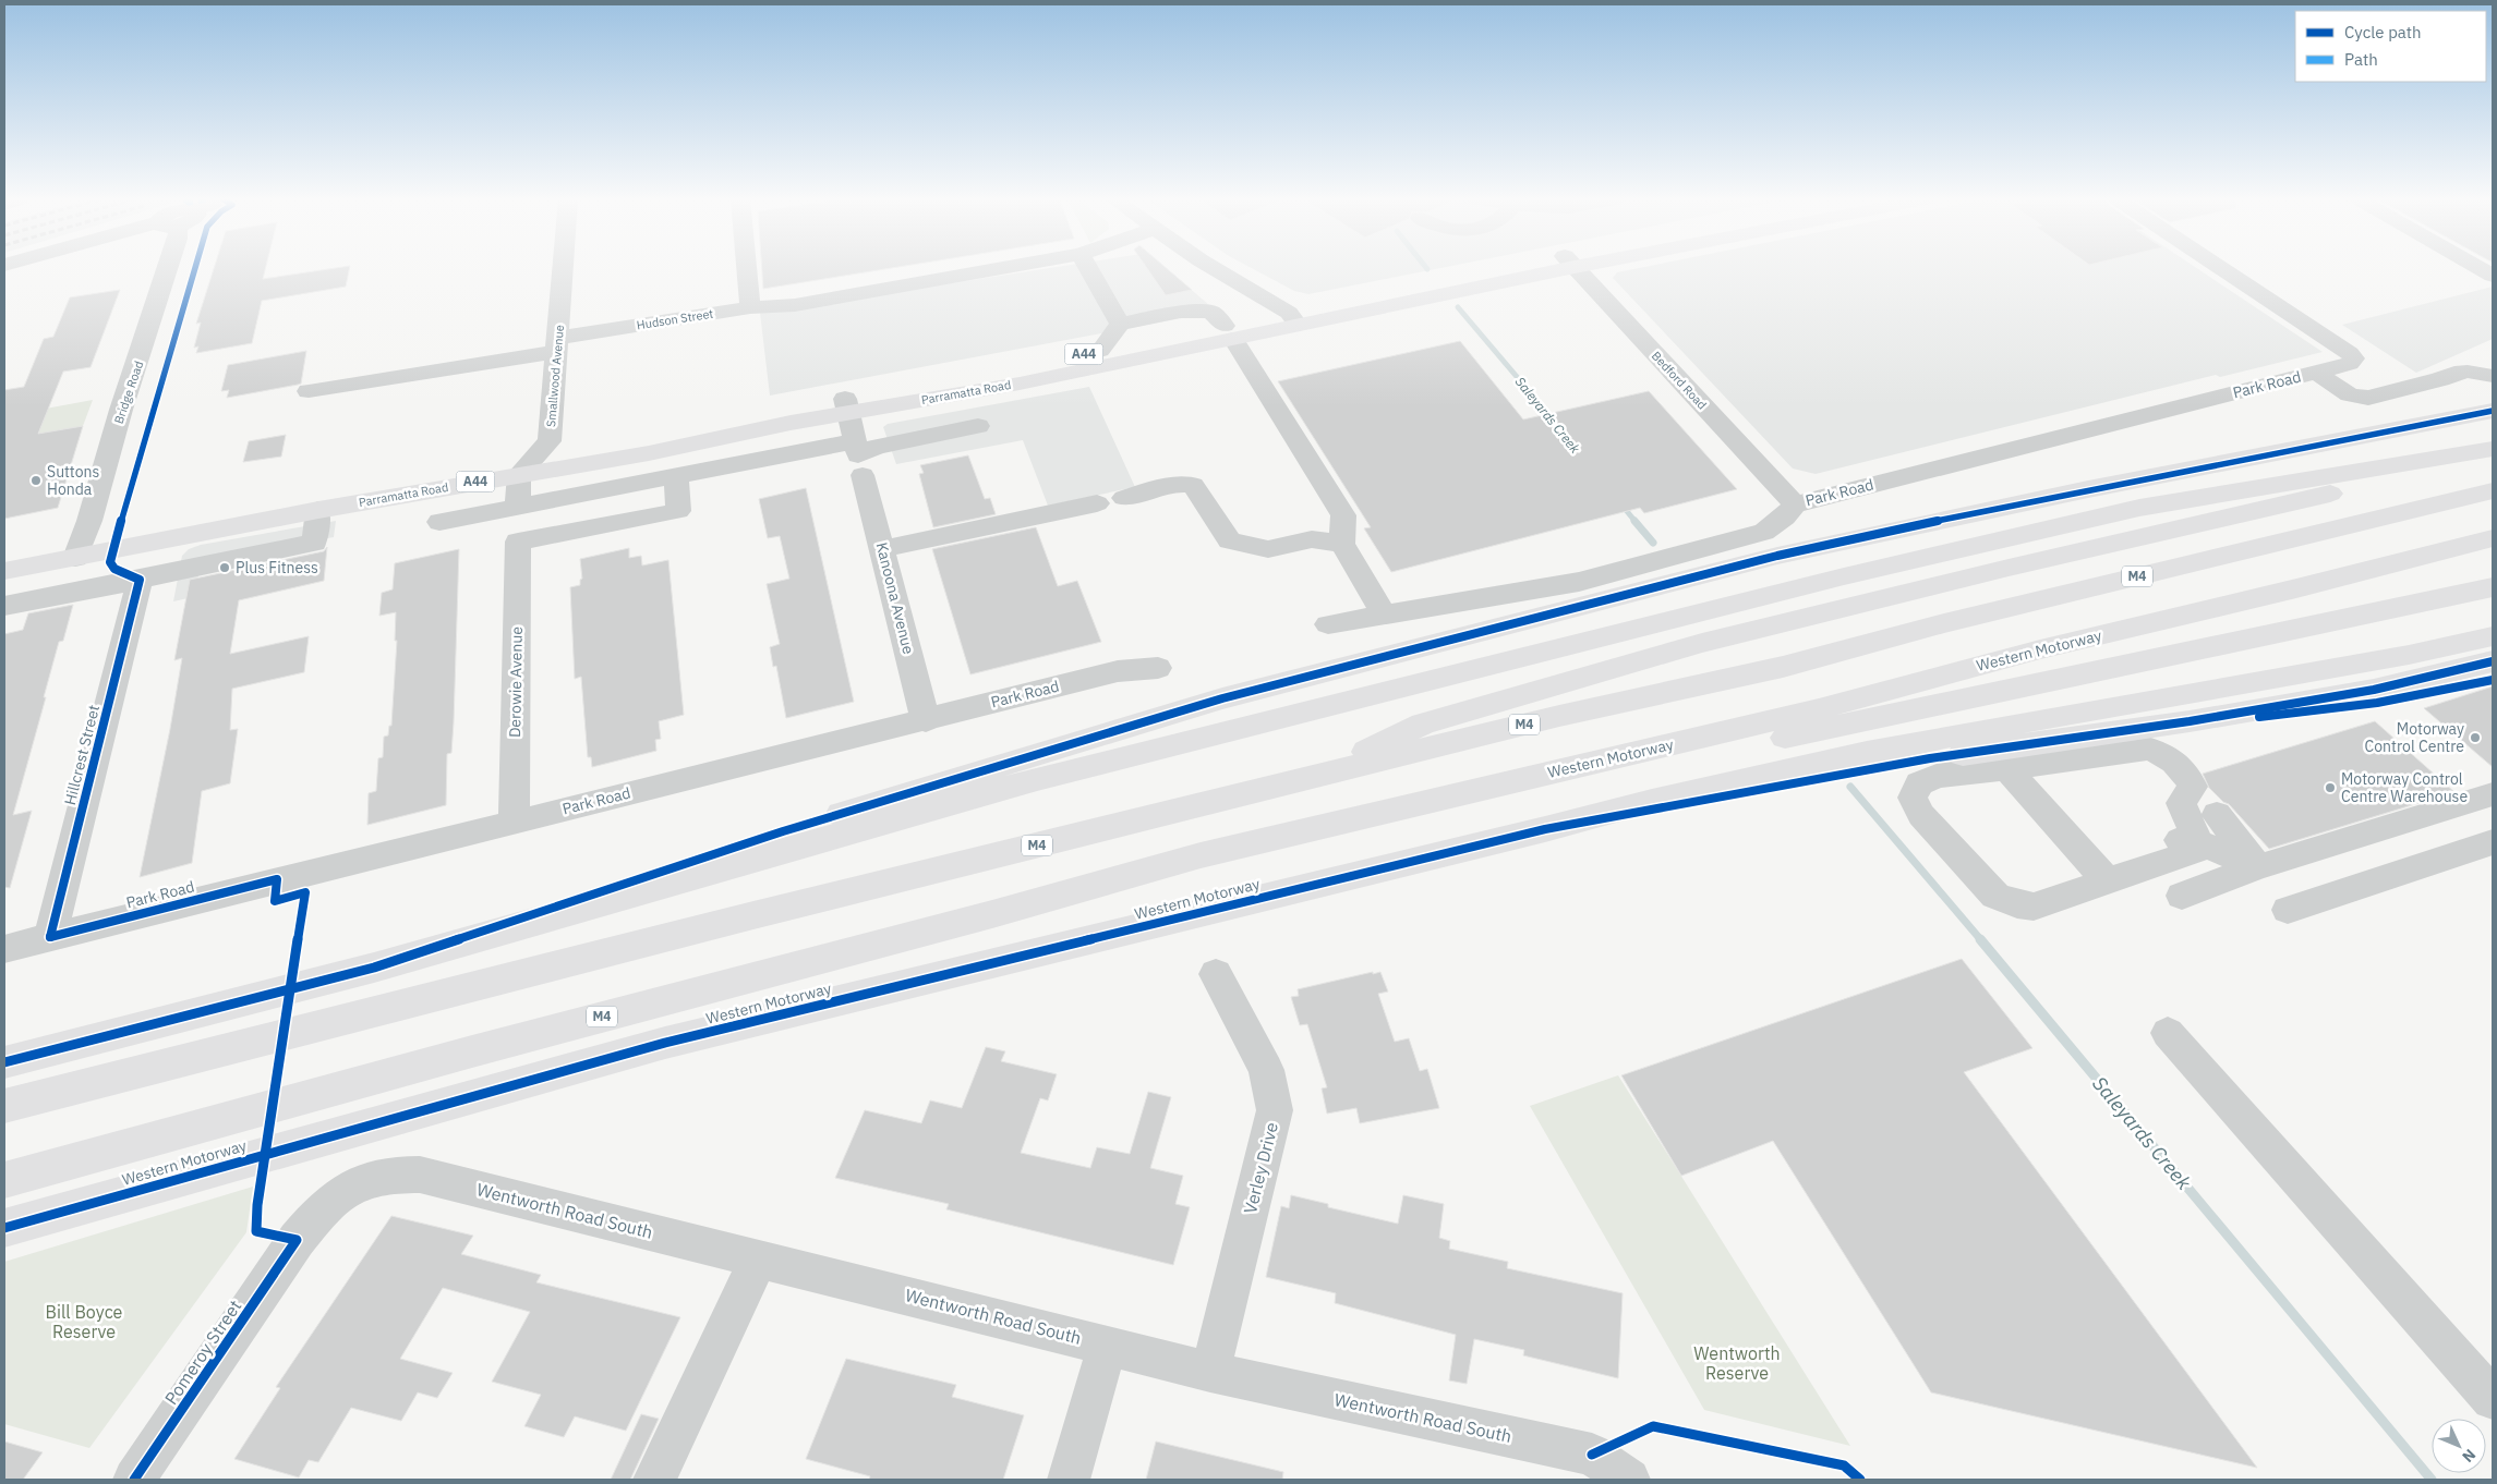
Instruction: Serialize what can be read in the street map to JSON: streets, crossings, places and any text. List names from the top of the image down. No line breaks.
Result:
{"streets":{"highway":["A44","Parramatta Road","M4","Western Motorway"],"street":["Hudson Street","Smallwood Avenue","Bedford Road","Park Road","Bridge Road","Kanoona Avenue","Derowie Avenue","Hillcrest Street","Verley Drive","Wentworth Road South","Pomeroy Street"]},"crossings":[["Hudson Street","Smallwood Avenue"],["Smallwood Avenue","Parramatta Road"],["Smallwood Avenue","Derowie Avenue"],["Bedford Road","Park Road"],["Park Road","Kanoona Avenue"],["Park Road","Derowie Avenue"],["Park Road","Hillcrest Street"],["Bridge Road","Parramatta Road"],["Parramatta Road","Kanoona Avenue"],["Parramatta Road","Derowie Avenue"],["Verley Drive","Wentworth Road South"],["Wentworth Road South","Pomeroy Street"]],"water":["Saleyards Creek"],"parks":["Bill Boyce Reserve","Wentworth Reserve"],"places":["Suttons Honda","Plus Fitness","Motorway Control Centre","Motorway Control Centre Warehouse"],"legend":["Cycle path","Path"],"north":"bottom right"}
